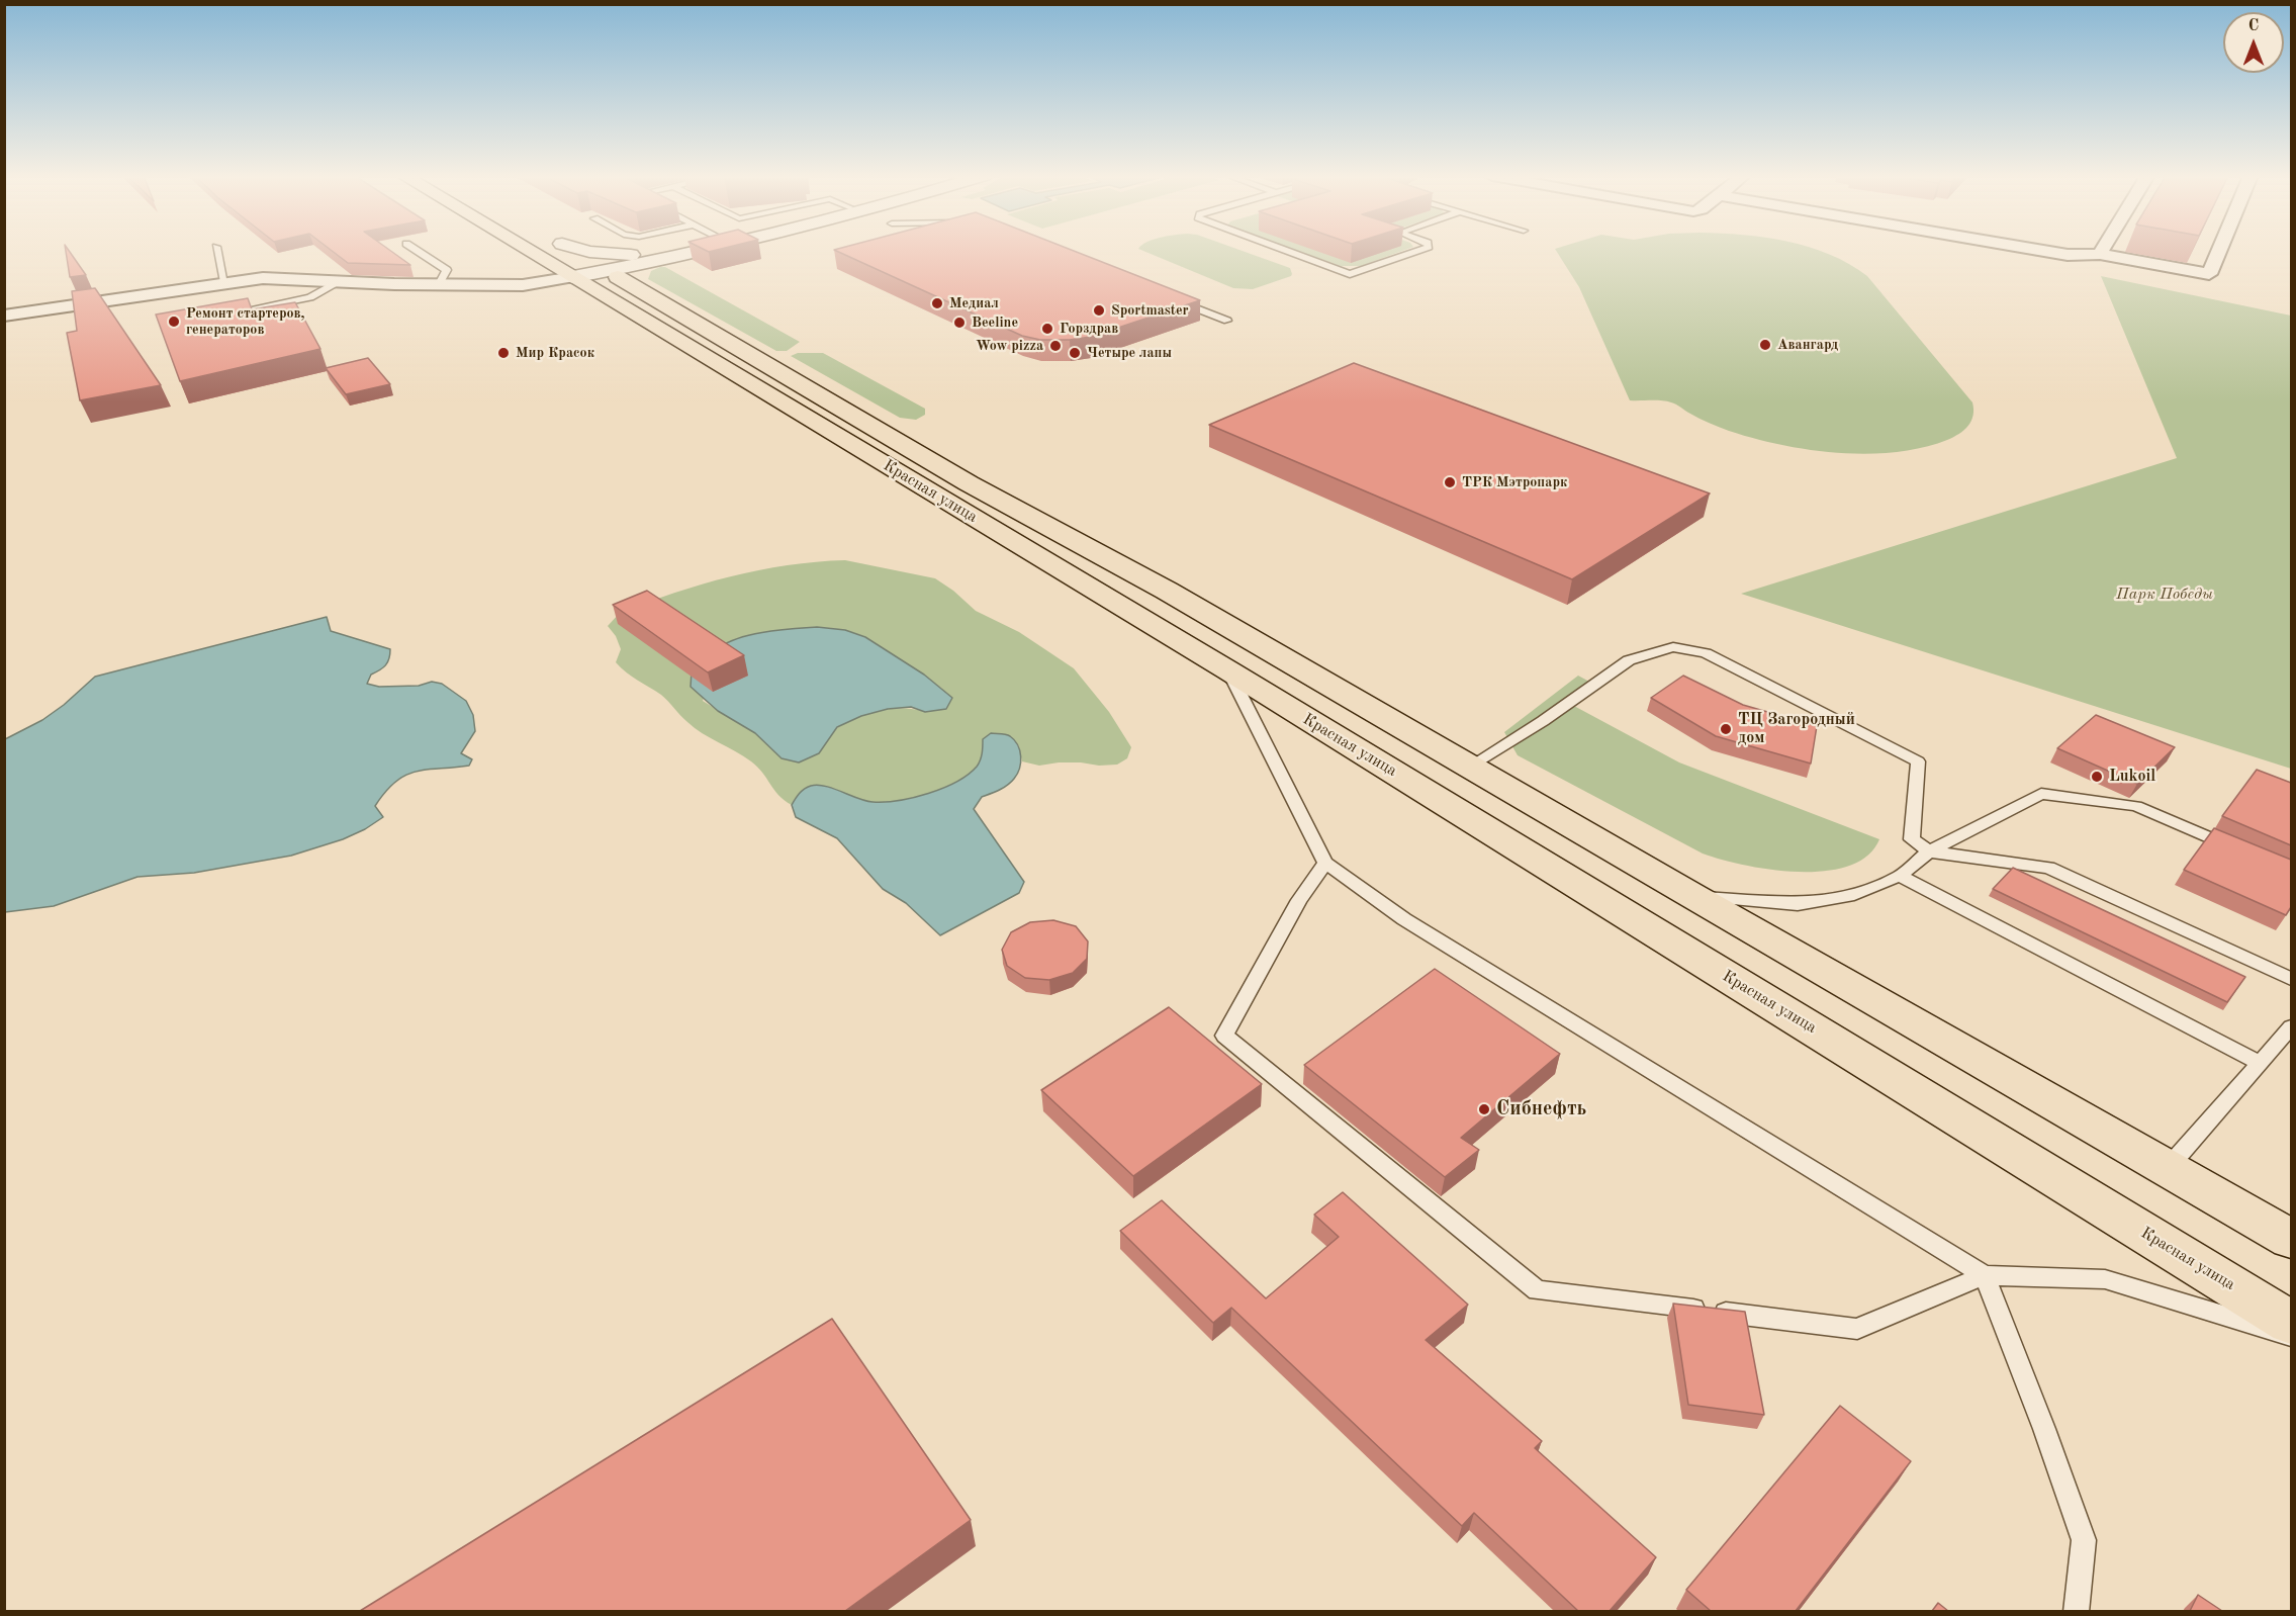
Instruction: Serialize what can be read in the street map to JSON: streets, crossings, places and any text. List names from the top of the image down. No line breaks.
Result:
{"streets":{"highway":["Красная улица"]},"parks":["Парк Победы"],"places":["Медиал","Sportmaster","Ремонт стартеров, генераторов","Beeline","Горздрав","Авангард","Wow pizza","Мир Красок","Четыре лапы","ТРК Мэтропарк","ТЦ Загородный дом","Lukoil","Сибнефть"],"north":"top"}
